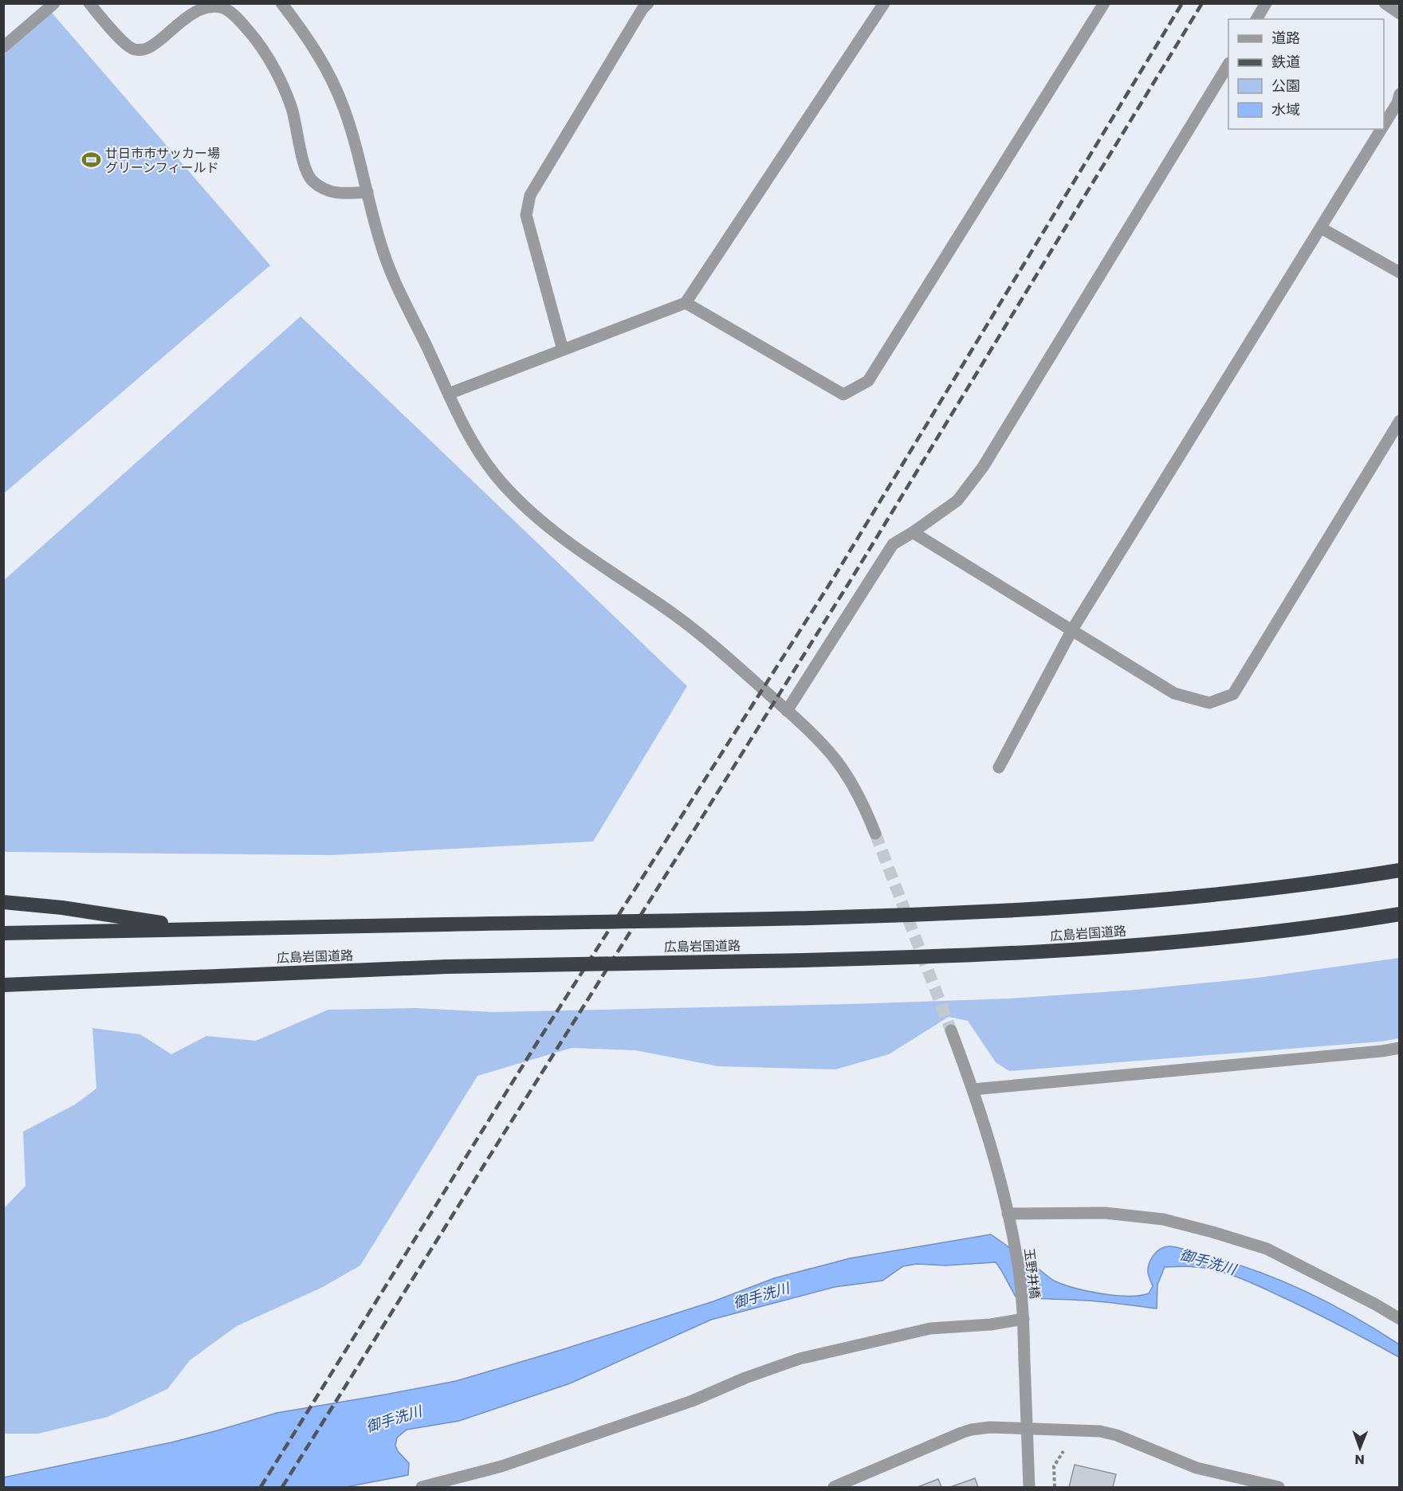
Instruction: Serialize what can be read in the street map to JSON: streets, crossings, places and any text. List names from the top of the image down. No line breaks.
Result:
{"streets":{"highway":["広島岩国道路"],"street":["玉野井橋"]},"water":["御手洗川"],"places":{"sports":["廿日市市サッカー場 グリーンフィールド"]},"legend":["道路","鉄道","公園","水域"],"north":"bottom"}
